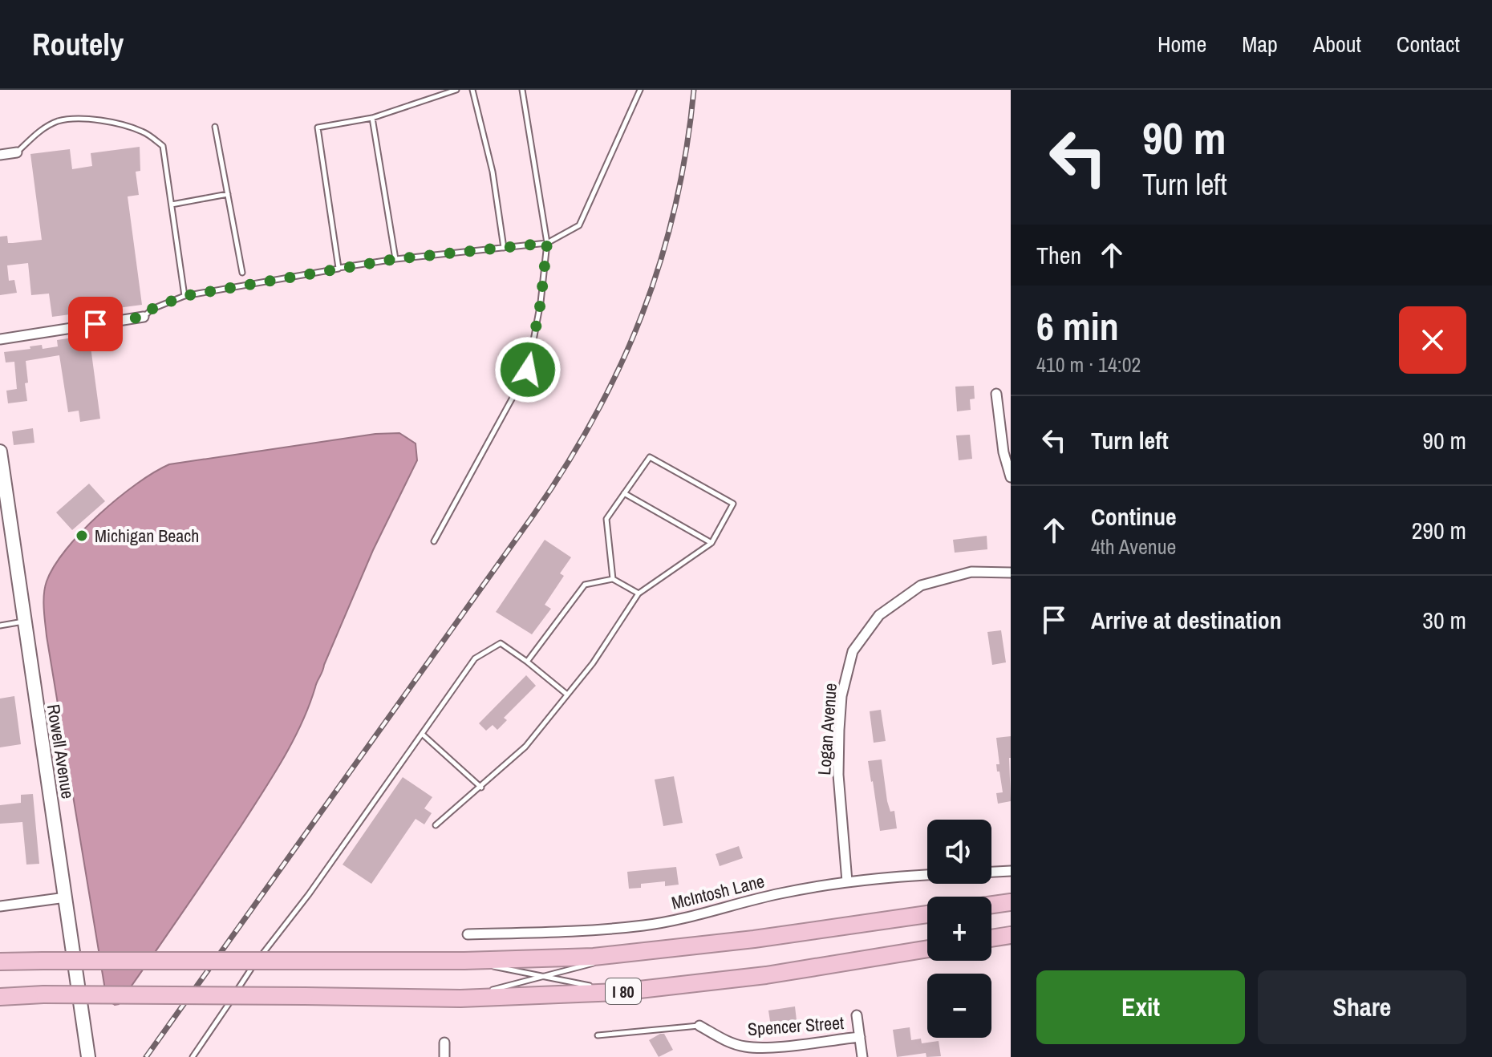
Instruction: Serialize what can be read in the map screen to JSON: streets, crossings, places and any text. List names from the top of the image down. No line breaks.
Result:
{"streets":{"highway":["I 80"],"street":["Logan Avenue","Rowell Avenue","McIntosh Lane","Spencer Street"]},"crossings":[["Logan Avenue","McIntosh Lane"]],"places":["Michigan Beach"],"page":{"header":"Routely","nav":["Home","Map","About","Contact"],"turn":["90 m","Turn left"],"then":"Then","heading":["6 min","410 m · 14:02"],"list":[{"name":"Turn left","value":"90 m"},{"name":"Continue","note":"4th Avenue","value":"290 m"},{"name":"Arrive at destination","value":"30 m"}],"map_buttons":["+","−"],"buttons":["Exit","Share"]}}
